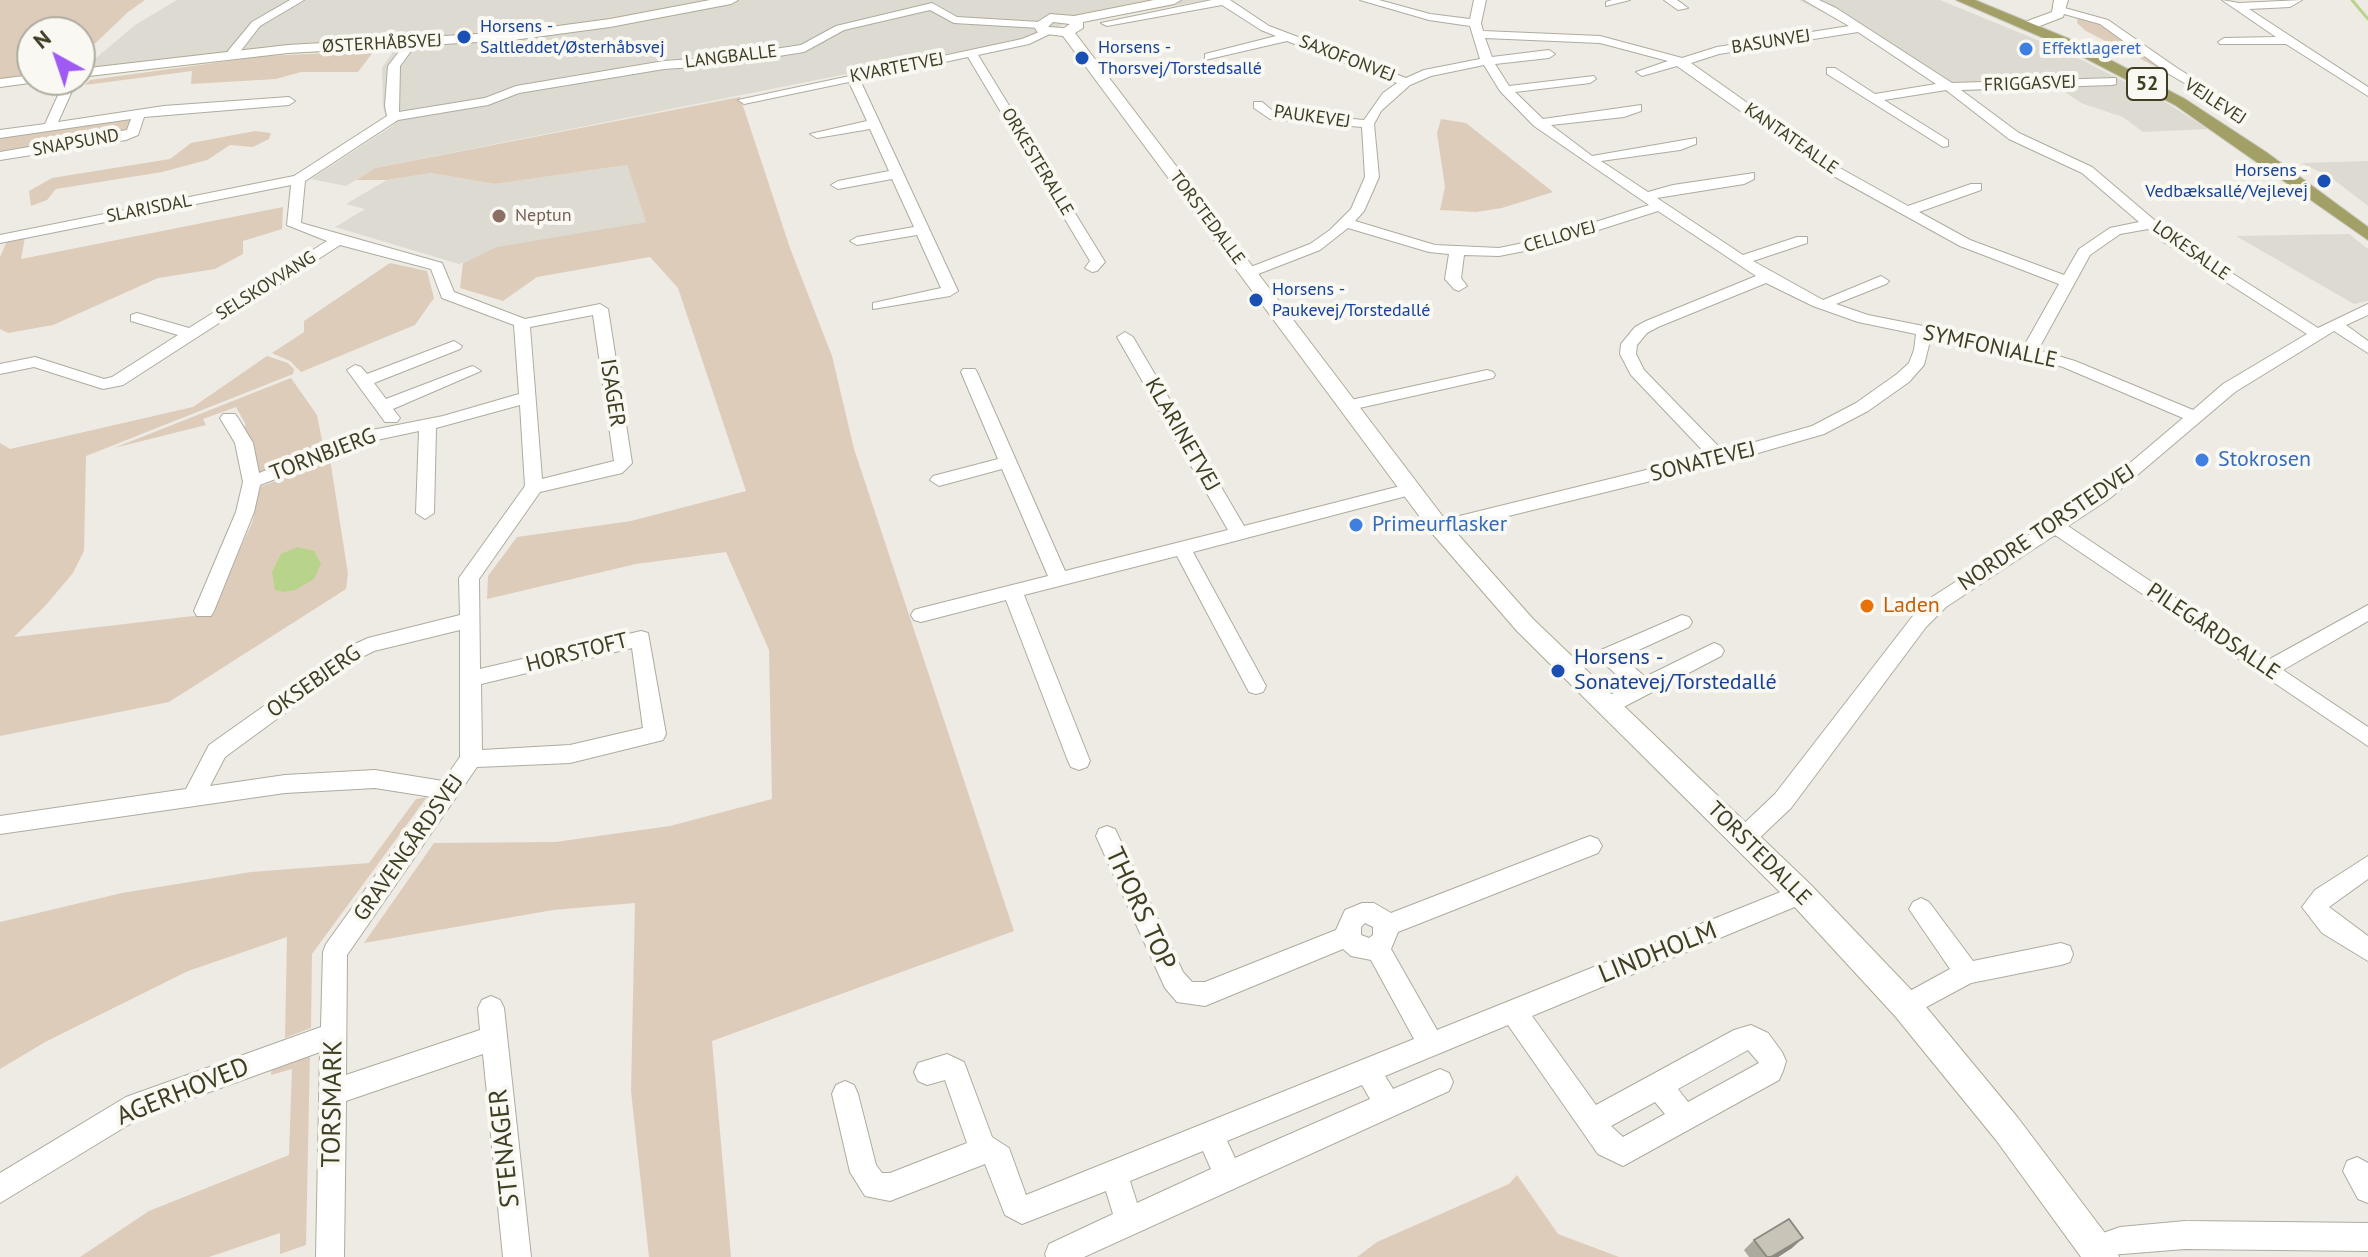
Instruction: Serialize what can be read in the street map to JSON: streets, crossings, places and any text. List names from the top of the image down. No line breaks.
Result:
{"streets":{"main road":["52","VEJLEVEJ"],"street":["BASUNVEJ","ØSTERHÅBSVEJ","LANGBALLE","SAXOFONVEJ","KVARTETVEJ","FRIGGASVEJ","PAUKEVEJ","KANTATEALLE","SNAPSUND","ORKESTERALLE","SLARISDAL","TORSTEDALLE","CELLOVEJ","LOKESALLE","SELSKOVVANG","SYMFONIALLE","ISAGER","KLARINETVEJ","TORNBJERG","SONATEVEJ","NORDRE TORSTEDVEJ","PILEGÅRDSALLE","HORSTOFT","OKSEBJERG","GRAVENGÅRDSVEJ","THORS TOP","LINDHOLM","AGERHOVED","TORSMARK","STENAGER"]},"crossings":[["BASUNVEJ","KANTATEALLE"],["BASUNVEJ","LOKESALLE"],["LANGBALLE","KVARTETVEJ"],["LANGBALLE","TORSTEDALLE"],["SAXOFONVEJ","PAUKEVEJ"],["KVARTETVEJ","ORKESTERALLE"],["KVARTETVEJ","TORSTEDALLE"],["FRIGGASVEJ","LOKESALLE"],["52","VEJLEVEJ"],["PAUKEVEJ","TORSTEDALLE"],["PAUKEVEJ","CELLOVEJ"],["PAUKEVEJ","SYMFONIALLE"],["KANTATEALLE","SYMFONIALLE"],["TORSTEDALLE","SONATEVEJ"],["TORSTEDALLE","NORDRE TORSTEDVEJ"],["TORSTEDALLE","LINDHOLM"],["CELLOVEJ","SYMFONIALLE"],["LOKESALLE","NORDRE TORSTEDVEJ"],["SYMFONIALLE","SONATEVEJ"],["SYMFONIALLE","NORDRE TORSTEDVEJ"],["ISAGER","GRAVENGÅRDSVEJ"],["NORDRE TORSTEDVEJ","PILEGÅRDSALLE"],["HORSTOFT","GRAVENGÅRDSVEJ"],["OKSEBJERG","GRAVENGÅRDSVEJ"],["GRAVENGÅRDSVEJ","TORSMARK"],["AGERHOVED","TORSMARK"]],"places":["Horsens - Saltleddet/Østerhåbsvej","Effektlageret","Horsens - Thorsvej/Torstedsallé","Horsens - Vedbæksallé/Vejlevej","Neptun","Horsens - Paukevej/Torstedallé","Stokrosen","Primeurflasker","Laden","Horsens - Sonatevej/Torstedallé"],"north":"top left"}
